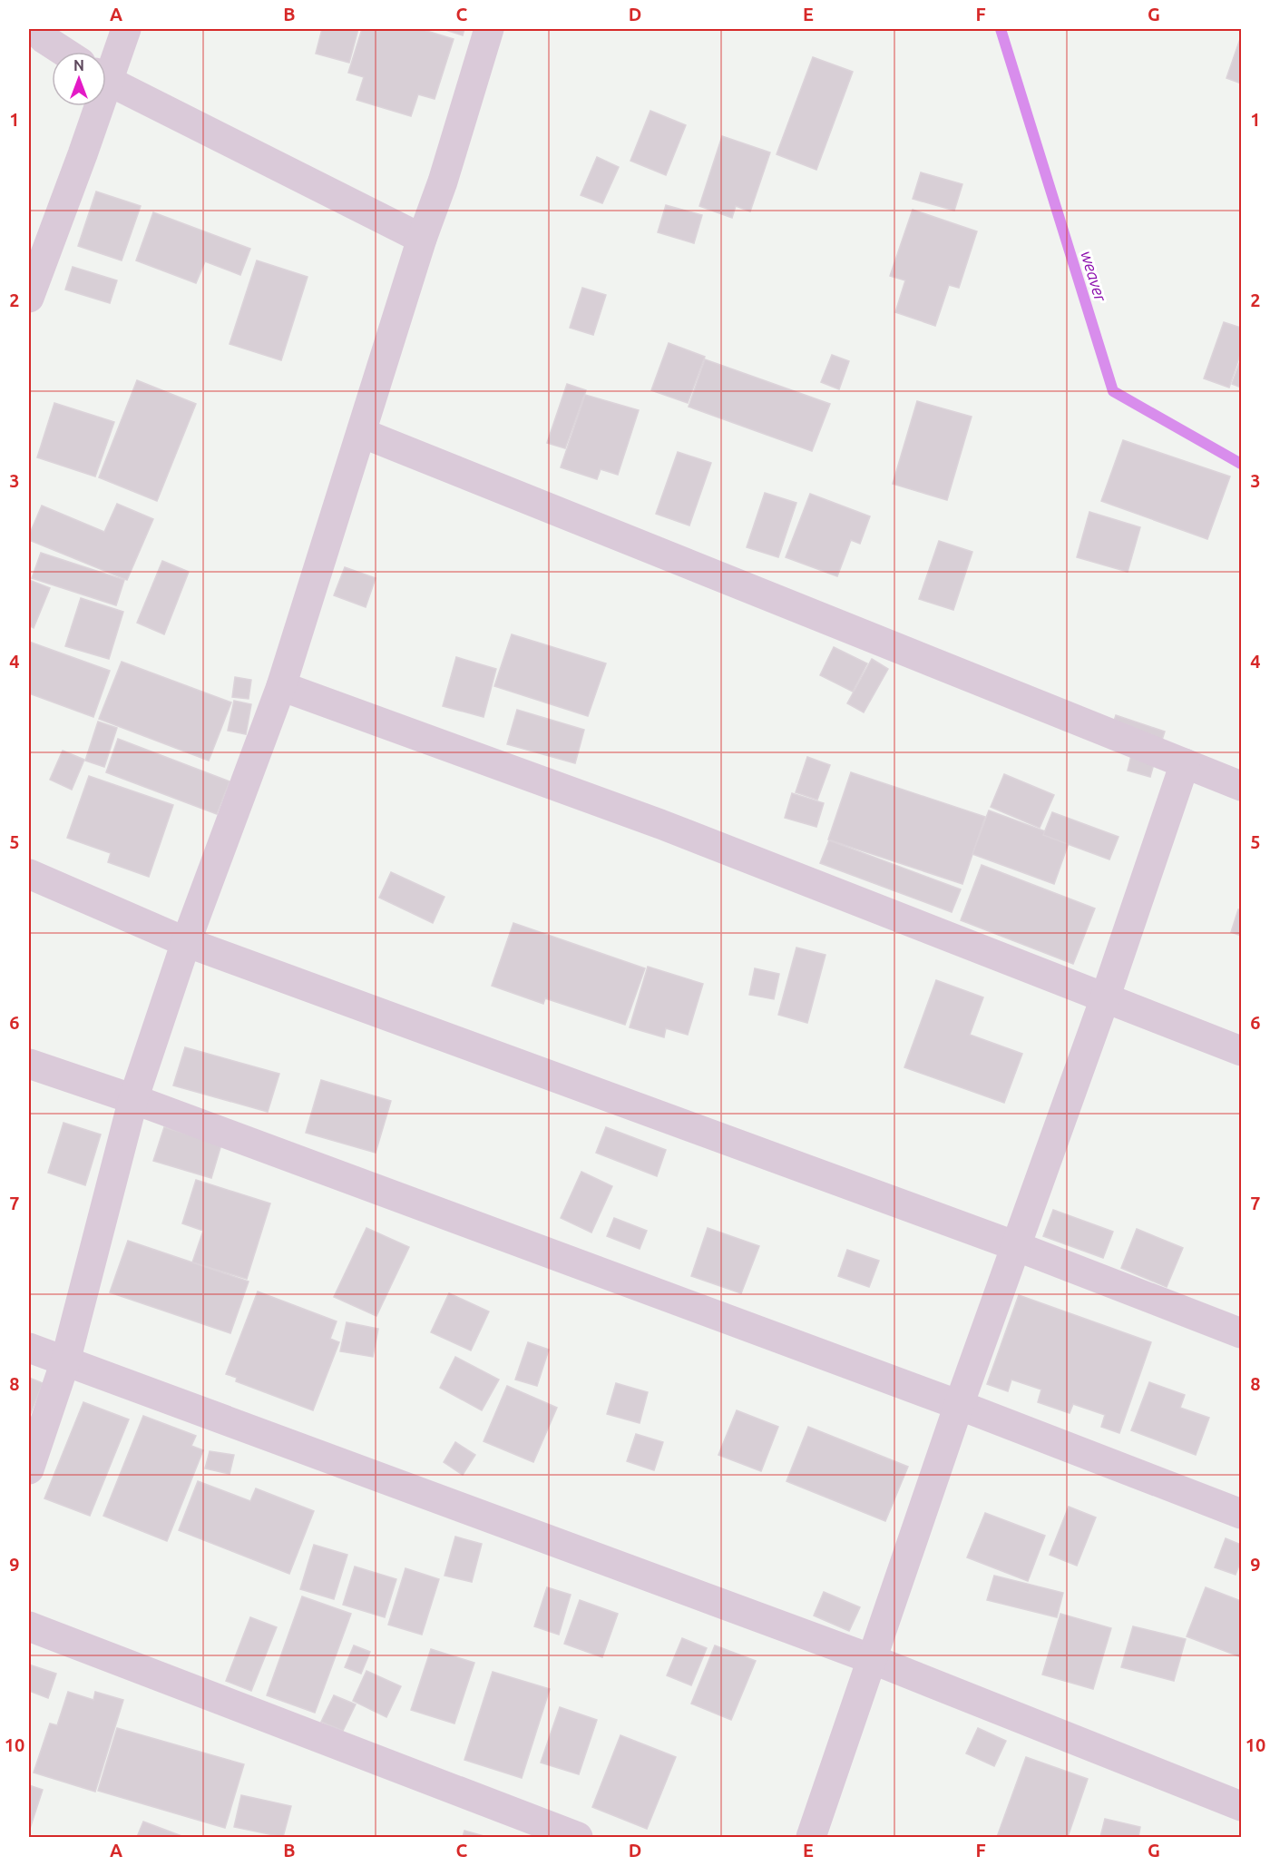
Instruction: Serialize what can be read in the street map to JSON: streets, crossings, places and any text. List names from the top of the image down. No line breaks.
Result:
{"water":["weaver"],"north":"top","grid":{"columns":["A","B","C","D","E","F","G"],"rows":["1","2","3","4","5","6","7","8","9","10"]}}
